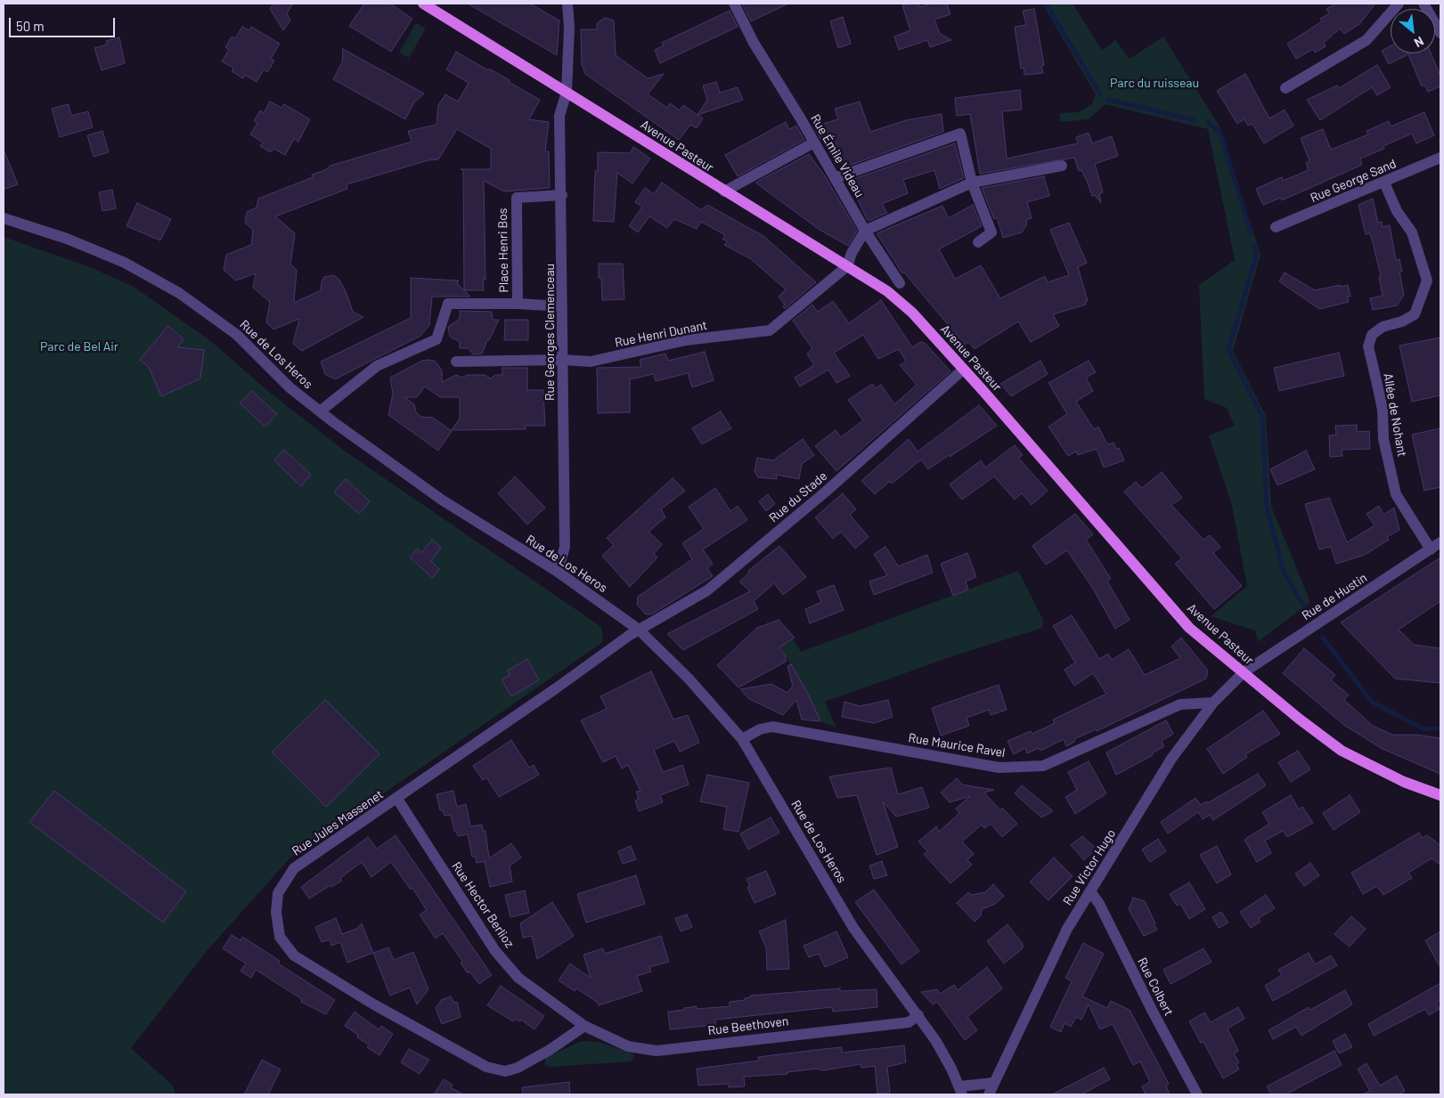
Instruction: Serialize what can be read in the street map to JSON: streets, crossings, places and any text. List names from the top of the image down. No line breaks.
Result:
{"streets":{"main road":["Avenue Pasteur"],"street":["Rue Émile Videau","Rue George Sand","Place Henri Bos","Rue Georges Clemenceau","Rue Henri Dunant","Rue de Los Heros","Allée de Nohant","Rue du Stade","Rue de Hustin","Rue Maurice Ravel","Rue Jules Massenet","Rue Victor Hugo","Rue Hector Berlioz","Rue Colbert","Rue Beethoven"]},"crossings":[["Avenue Pasteur","Rue Georges Clemenceau"],["Avenue Pasteur","Rue Henri Dunant"],["Avenue Pasteur","Rue du Stade"],["Avenue Pasteur","Rue de Hustin"],["Avenue Pasteur","Rue Victor Hugo"],["Rue George Sand","Allée de Nohant"],["Place Henri Bos","Rue Georges Clemenceau"],["Rue Georges Clemenceau","Rue Henri Dunant"],["Rue Georges Clemenceau","Rue de Los Heros"],["Rue de Los Heros","Rue du Stade"],["Rue de Los Heros","Rue Maurice Ravel"],["Rue de Los Heros","Rue Jules Massenet"],["Rue de Los Heros","Rue Beethoven"],["Allée de Nohant","Rue de Hustin"],["Rue du Stade","Rue Jules Massenet"],["Rue de Hustin","Rue Victor Hugo"],["Rue Maurice Ravel","Rue Victor Hugo"],["Rue Jules Massenet","Rue Hector Berlioz"],["Rue Jules Massenet","Rue Beethoven"],["Rue Victor Hugo","Rue Colbert"],["Rue Hector Berlioz","Rue Beethoven"]],"parks":["Parc du ruisseau","Parc de Bel Air"],"scale_bar":"50 m","north":"bottom right"}
